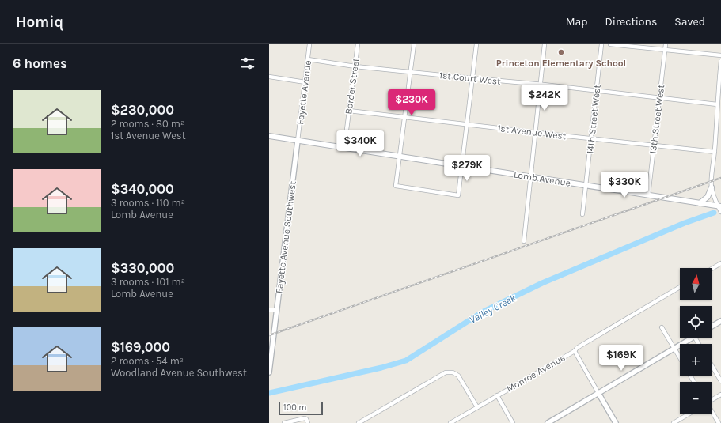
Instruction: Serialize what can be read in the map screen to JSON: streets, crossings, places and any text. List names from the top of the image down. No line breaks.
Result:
{"streets":{"main road":["Lomb Avenue"],"street":["1st Court West","Border Street","Fayette Avenue","14th Street West","13th Street West","1st Avenue West","Fayette Avenue Southwest","Monroe Avenue"]},"crossings":[["1st Court West","Border Street"],["1st Court West","Fayette Avenue"],["1st Court West","14th Street West"],["1st Court West","13th Street West"],["Border Street","1st Avenue West"],["Border Street","Lomb Avenue"],["Fayette Avenue","Lomb Avenue"],["Fayette Avenue","Fayette Avenue Southwest"],["14th Street West","1st Avenue West"],["14th Street West","Lomb Avenue"],["13th Street West","1st Avenue West"],["13th Street West","Lomb Avenue"],["Lomb Avenue","Fayette Avenue Southwest"]],"water":["Valley Creek"],"places":["Princeton Elementary School"],"scale_bar":"100 m","north":"top","page":{"header":"Homiq","nav":["Map","Directions","Saved"],"heading":"6 homes","list":[{"name":"$230,000","note":"2 rooms · 80 m² · 1st Avenue West"},{"name":"$340,000","note":"3 rooms · 110 m² · Lomb Avenue"},{"name":"$330,000","note":"3 rooms · 101 m² · Lomb Avenue"},{"name":"$169,000","note":"2 rooms · 54 m² · Woodland Avenue Southwest"}],"price":["$242K","$230K","$340K","$279K","$330K","$169K"],"map_buttons":["+","−"],"scale":"100 m"}}
